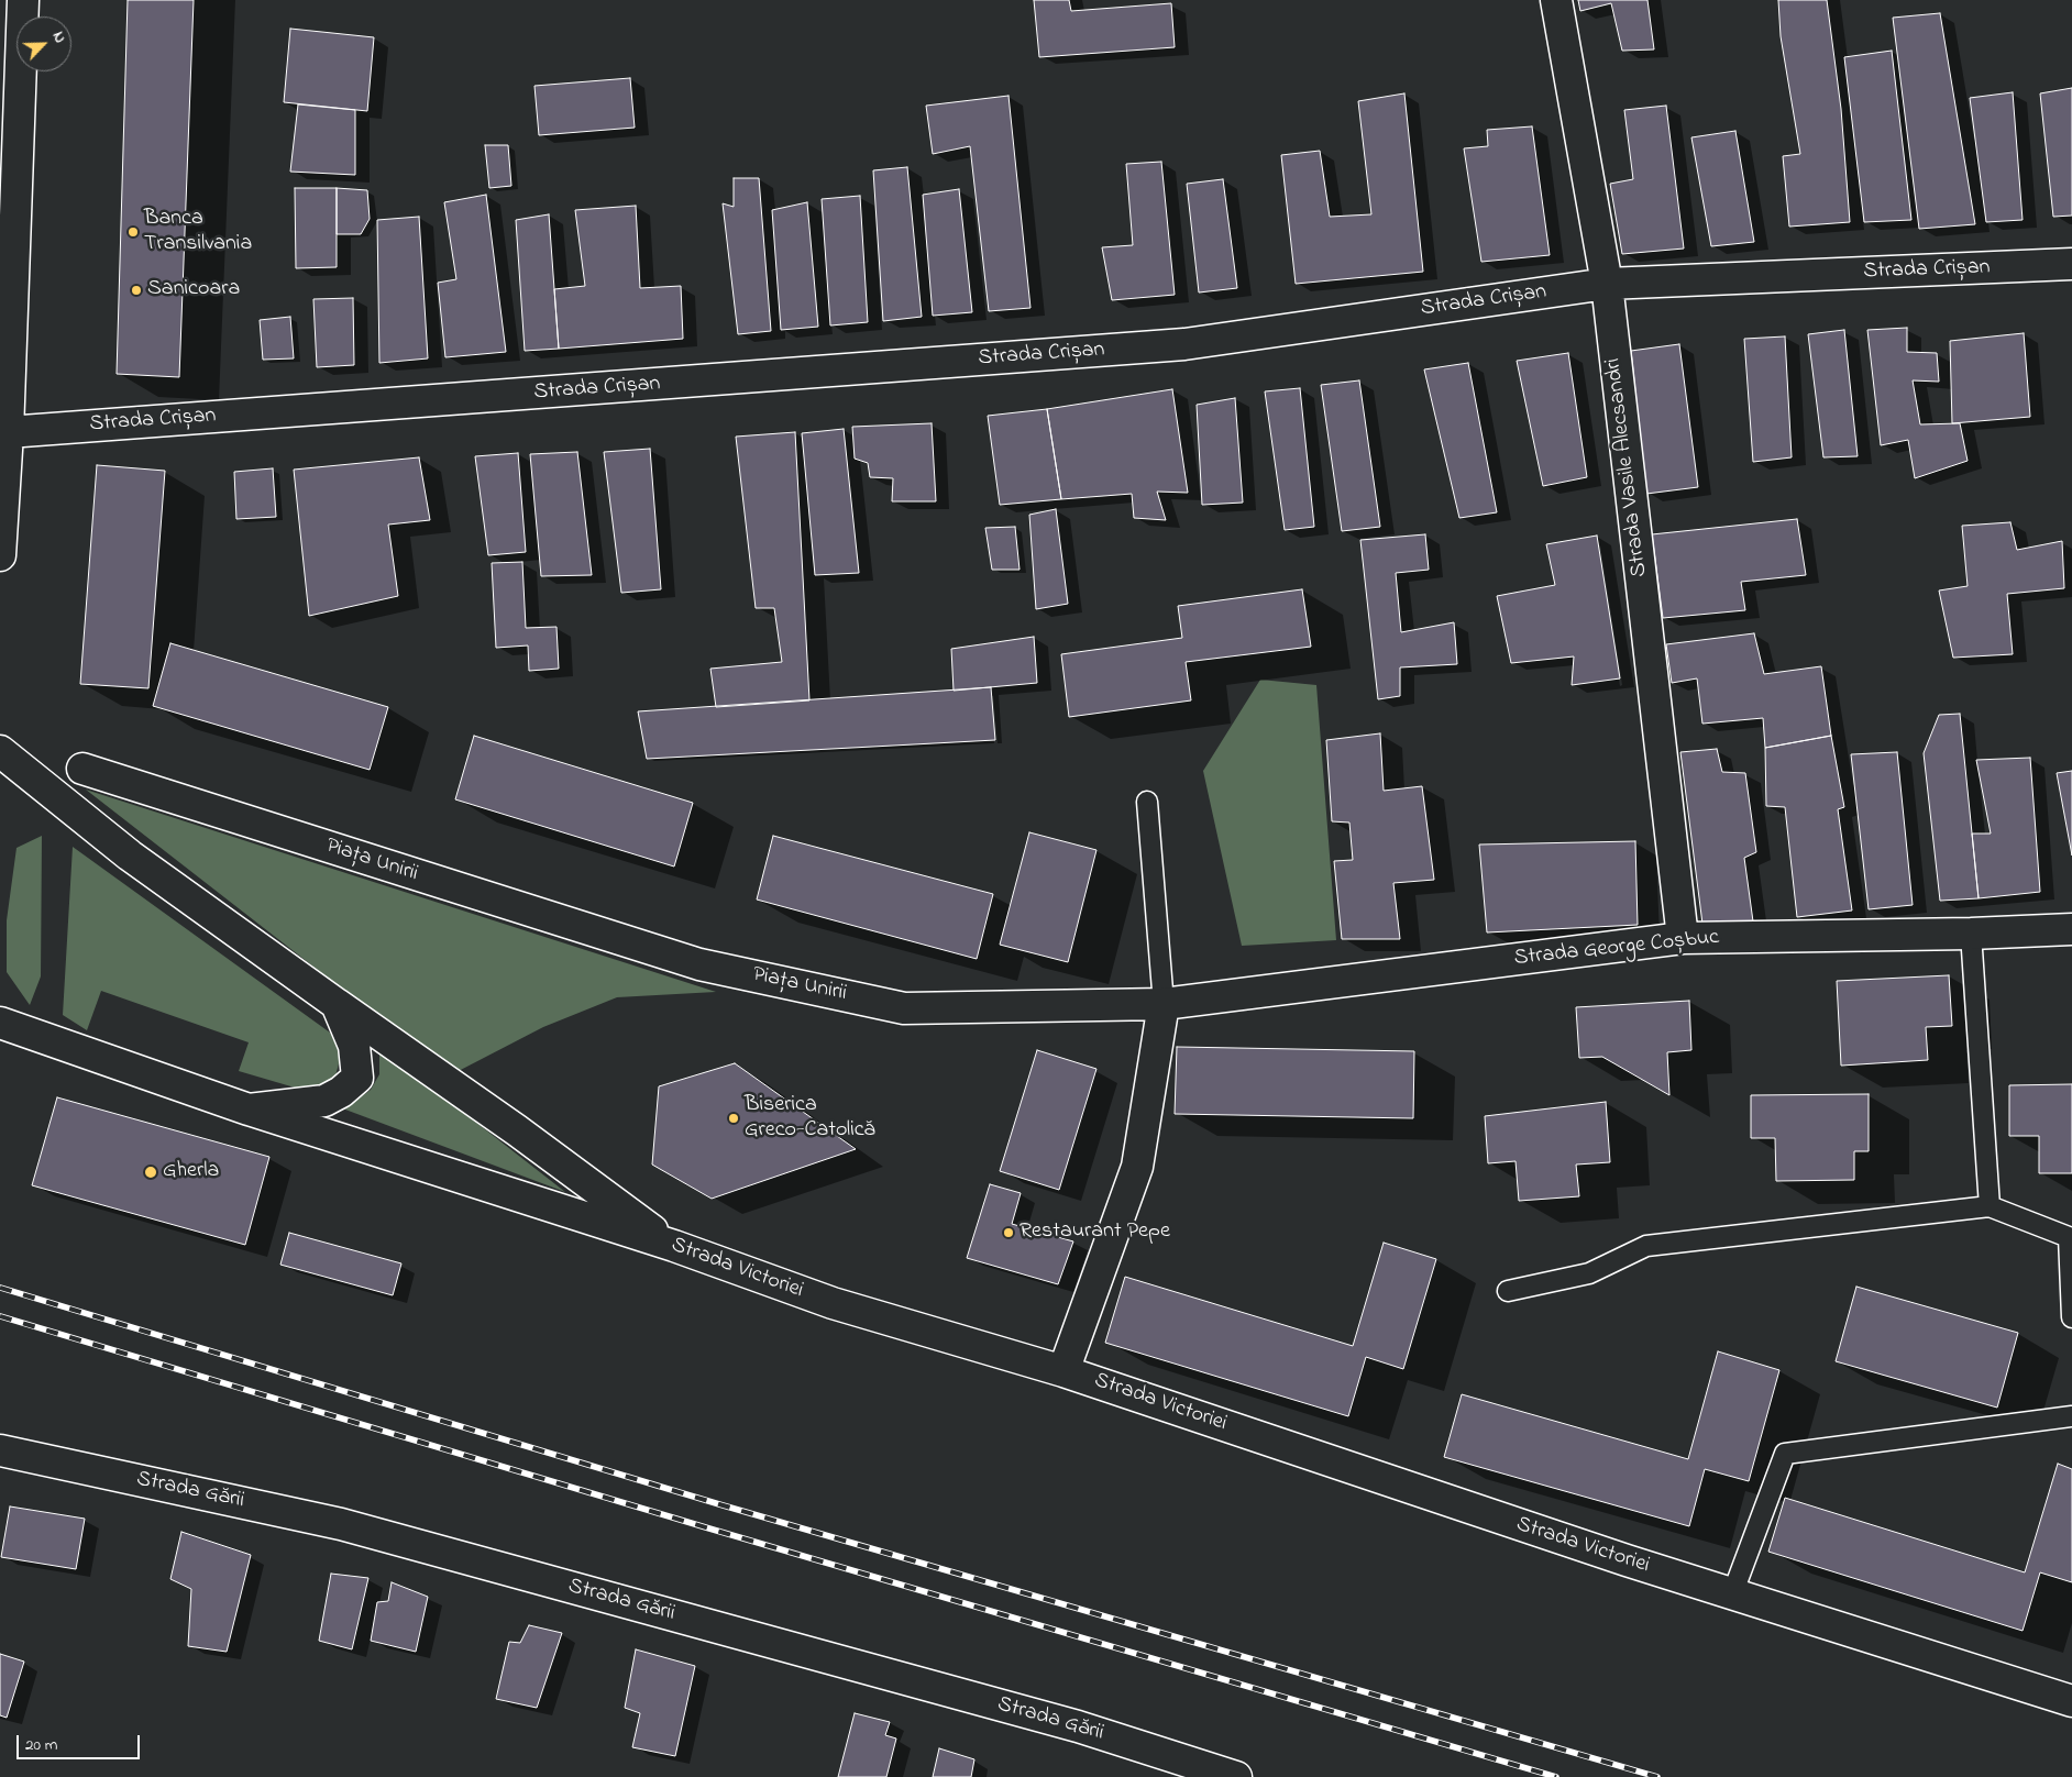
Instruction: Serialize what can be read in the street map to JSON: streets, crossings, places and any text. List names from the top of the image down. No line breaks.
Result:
{"streets":{"street":["Strada Crișan","Strada Vasile Alecsandri","Piața Unirii","Strada George Coșbuc","Strada Victoriei","Strada Gării"]},"crossings":[["Strada Crișan","Strada Vasile Alecsandri"],["Strada Vasile Alecsandri","Strada George Coșbuc"],["Piața Unirii","Strada George Coșbuc"]],"places":["Banca Transilvania","Sanicoara","Biserica Greco-Catolică","Gherla","Restaurant Pepe"],"scale_bar":"20 m","north":"top right"}
